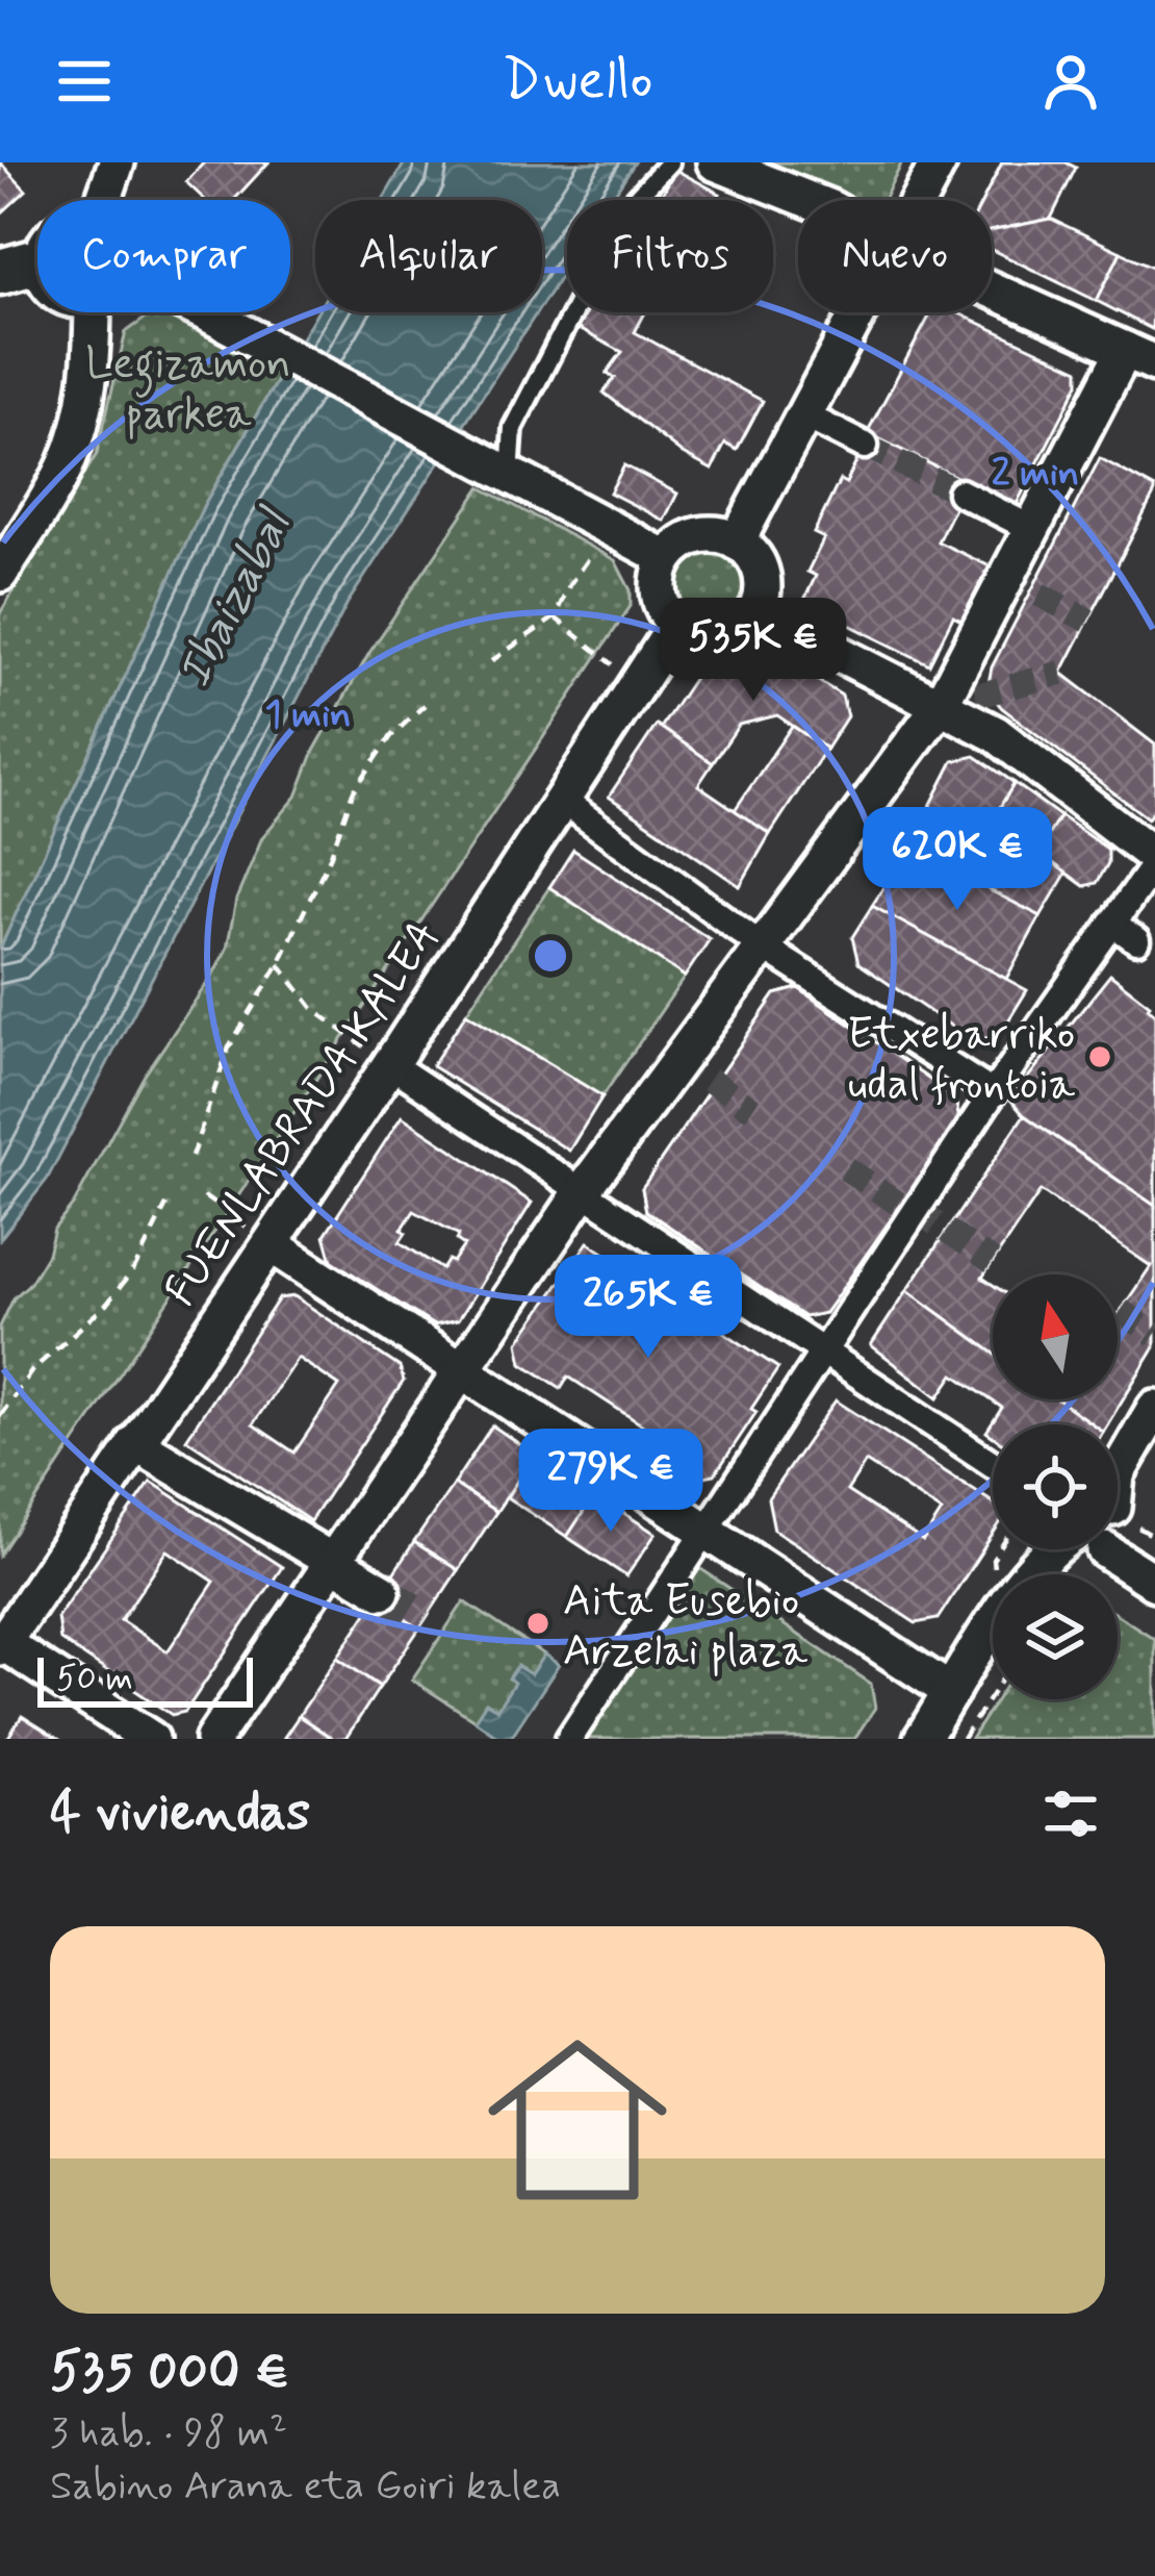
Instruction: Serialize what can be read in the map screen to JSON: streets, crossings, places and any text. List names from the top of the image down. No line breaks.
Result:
{"streets":{"street":["FUENLABRADA KALEA"]},"water":["Ibaizabal"],"parks":["Legizamon parkea"],"places":["Etxebarriko udal frontoia","Aita Eusebio Arzelai plaza"],"scale_bar":"50 m","north":"top","page":{"header":"Dwello","chip":["Comprar","Alquilar","Filtros","Nuevo"],"price":["535K €","620K €","265K €","279K €"],"scale":"50 m","heading":"4 viviendas","list":[{"name":"535 000 €","note":"3 hab. · 98 m² · Sabino Arana eta Goiri kalea"}]},"rings":["2 min","1 min"]}
